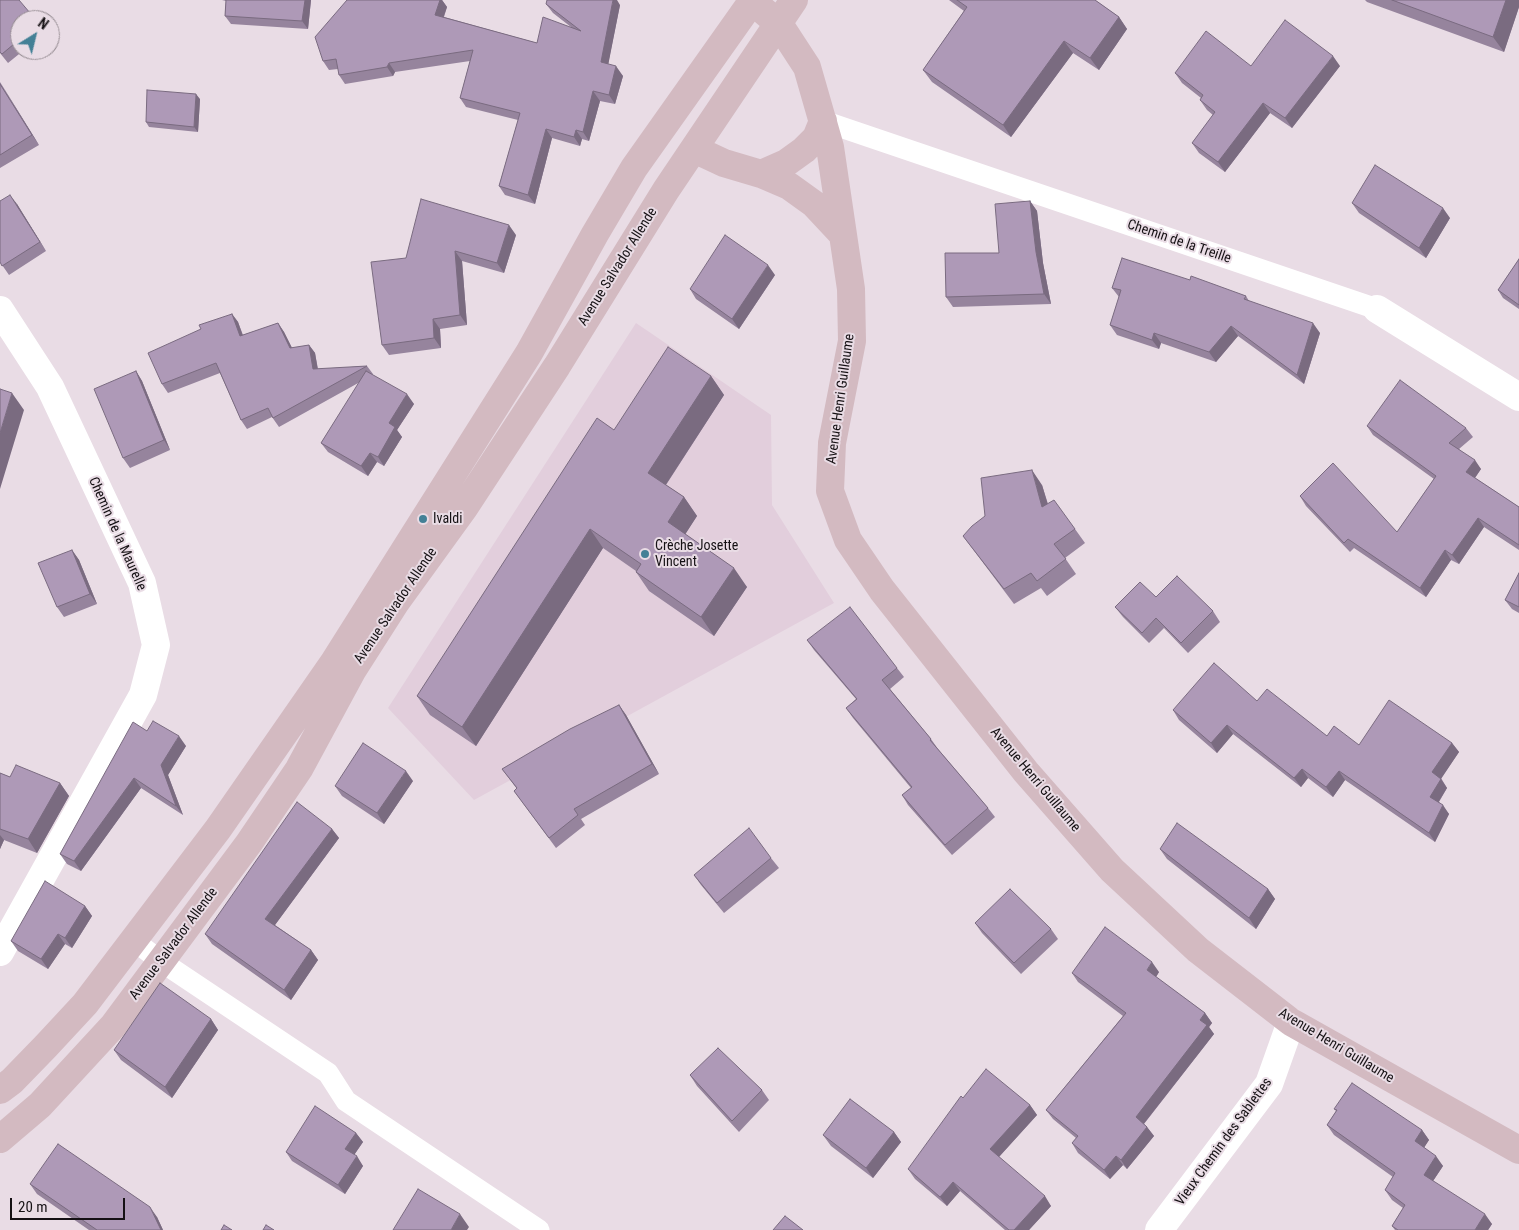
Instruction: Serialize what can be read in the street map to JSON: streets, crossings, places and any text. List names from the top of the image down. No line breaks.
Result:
{"streets":{"main road":["Avenue Salvador Allende","Avenue Henri Guillaume"],"street":["Chemin de la Treille","Chemin de la Maurelle","Vieux Chemin des Sablettes"]},"crossings":[["Chemin de la Treille","Avenue Henri Guillaume"],["Avenue Salvador Allende","Avenue Henri Guillaume"],["Avenue Henri Guillaume","Vieux Chemin des Sablettes"]],"places":["Ivaldi","Crèche Josette Vincent"],"scale_bar":"20 m","north":"top right"}
